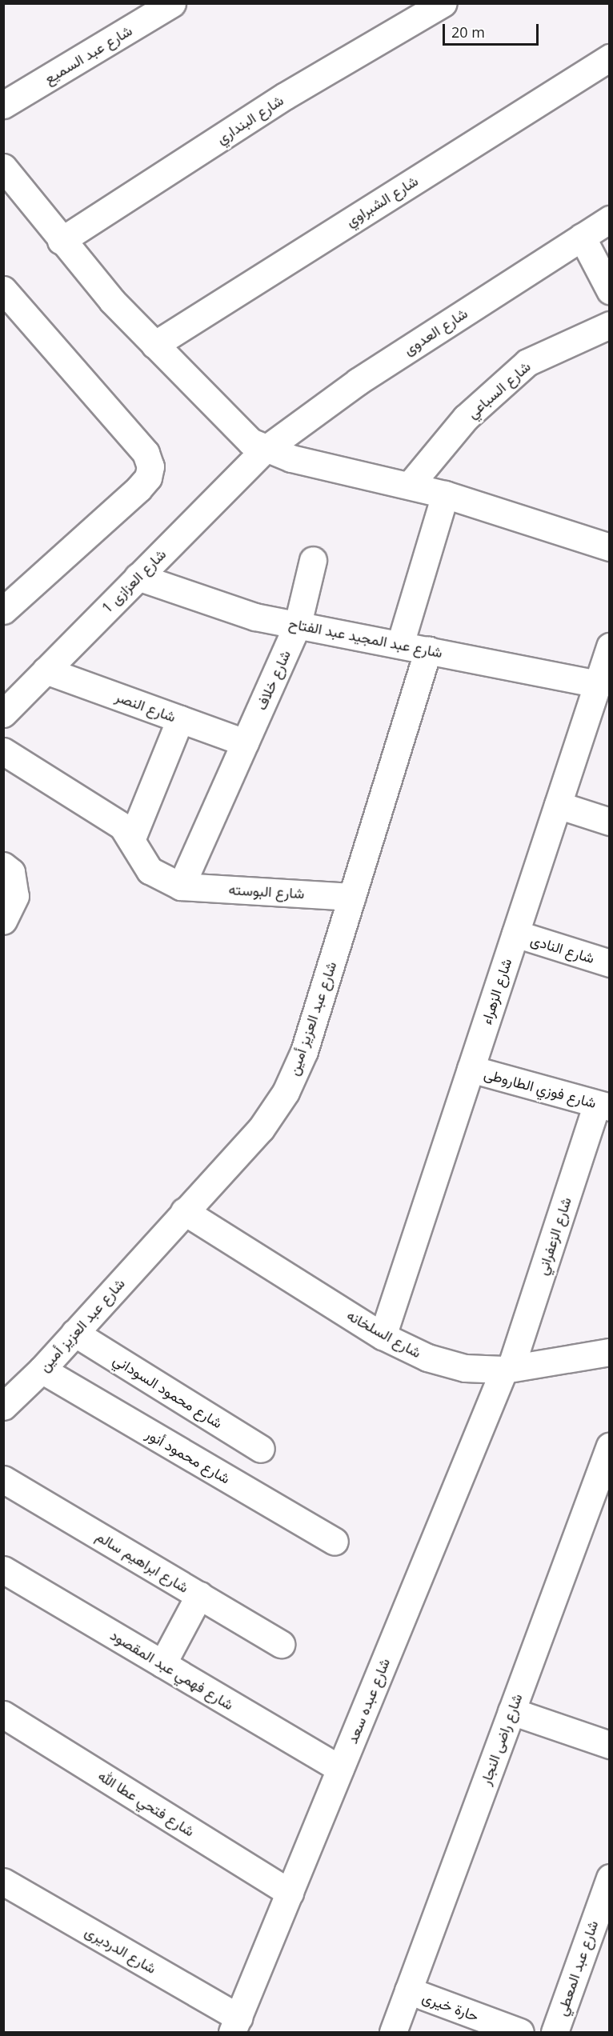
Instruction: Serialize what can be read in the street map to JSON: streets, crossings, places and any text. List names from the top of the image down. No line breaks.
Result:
{"streets":{"street":["شارع عبد السميع","شارع البنداري","شارع الشبراوي","شارع العدوى","شارع السباعي","شارع العزازى 1","شارع عبد المجيد عبد الفتاح","شارع خلاف","شارع النصر","شارع البوسته","شارع النادى","شارع الزهراء","شارع عبد العزيز أمين","شارع فوزي الطاروطى","شارع الزعفراني","شارع السلخانه","شارع محمود السوداني","شارع محمود أنور","شارع ابراهيم سالم","شارع فهمي عبد المقصود","شارع عبده سعد","شارع راضى النجار","شارع فتحي عطا الله","شارع الدرديرى","شارع عبد المعطي","حارة خيرى"]},"crossings":[["شارع العدوى","شارع العزازى 1"],["شارع العزازى 1","شارع عبد المجيد عبد الفتاح"],["شارع العزازى 1","شارع النصر"],["شارع عبد المجيد عبد الفتاح","شارع خلاف"],["شارع عبد المجيد عبد الفتاح","شارع الزهراء"],["شارع عبد المجيد عبد الفتاح","شارع عبد العزيز أمين"],["شارع خلاف","شارع النصر"],["شارع خلاف","شارع البوسته"],["شارع البوسته","شارع عبد العزيز أمين"],["شارع النادى","شارع الزهراء"],["شارع الزهراء","شارع فوزي الطاروطى"],["شارع الزهراء","شارع السلخانه"],["شارع عبد العزيز أمين","شارع السلخانه"],["شارع عبد العزيز أمين","شارع محمود السوداني"],["شارع عبد العزيز أمين","شارع محمود أنور"],["شارع فوزي الطاروطى","شارع الزعفراني"],["شارع الزعفراني","شارع السلخانه"],["شارع الزعفراني","شارع عبده سعد"],["شارع السلخانه","شارع عبده سعد"],["شارع فهمي عبد المقصود","شارع عبده سعد"],["شارع عبده سعد","شارع فتحي عطا الله"],["شارع عبده سعد","شارع الدرديرى"],["شارع راضى النجار","حارة خيرى"]],"scale_bar":"20 m"}
